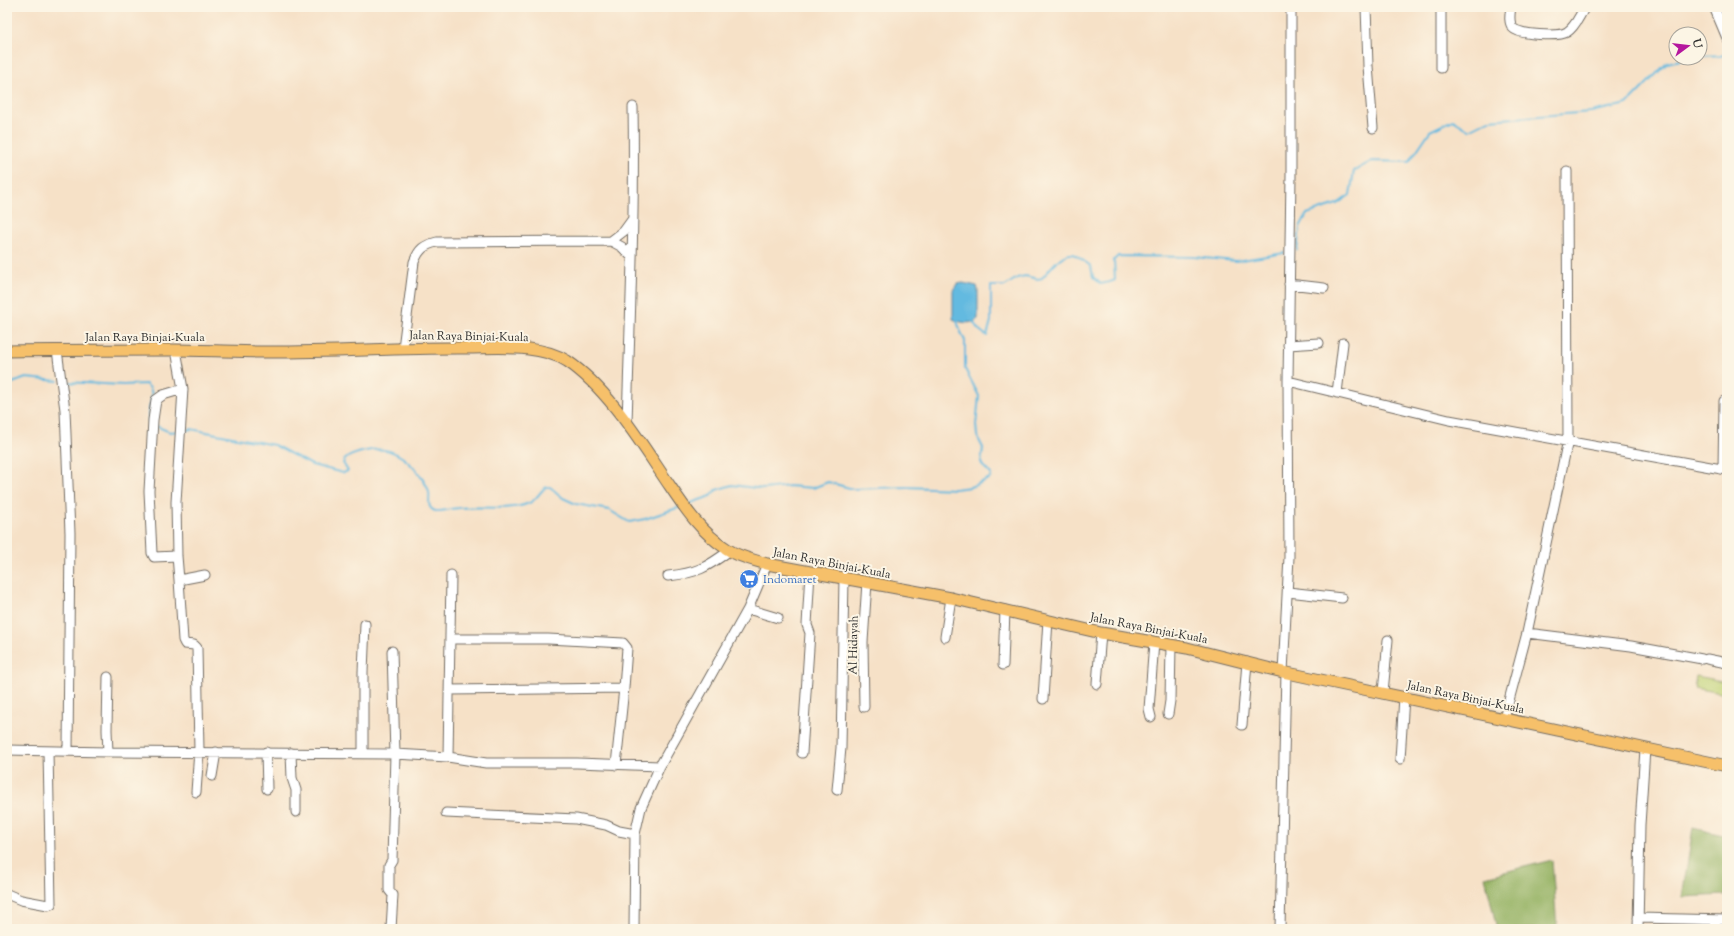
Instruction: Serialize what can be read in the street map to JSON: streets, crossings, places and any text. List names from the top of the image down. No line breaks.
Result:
{"streets":{"main road":["Jalan Raya Binjai-Kuala"],"street":["Al Hidayah"]},"crossings":[["Jalan Raya Binjai-Kuala","Al Hidayah"]],"places":{"supermarket":["Indomaret"]},"north":"right"}
